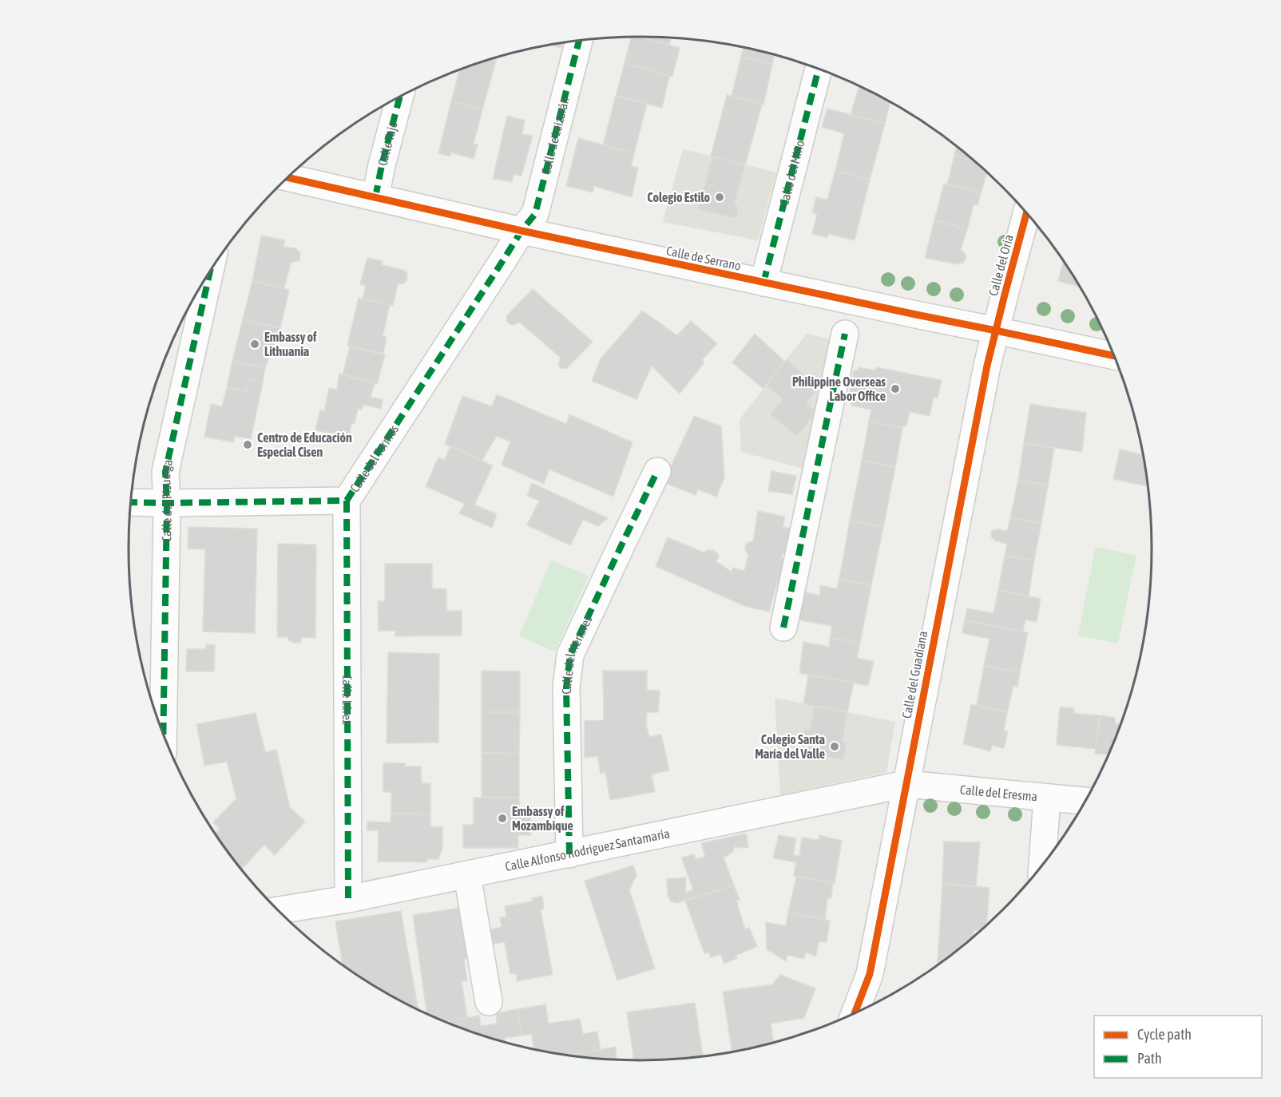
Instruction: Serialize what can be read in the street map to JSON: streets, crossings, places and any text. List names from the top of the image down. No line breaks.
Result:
{"streets":{"street":["Calle de Leizarán","Calle Tajo","Calle del Miño","Calle de Serrano","Calle del Oria","Calle del Tormes","Calle del Pisuerga","Calle del Henares","Calle del Guadiana","Calle Lérez","Calle del Eresma","Calle Alfonso Rodríguez Santamaría"]},"crossings":[["Calle de Leizarán","Calle de Serrano"],["Calle de Leizarán","Calle del Tormes"],["Calle Tajo","Calle de Serrano"],["Calle del Miño","Calle de Serrano"],["Calle de Serrano","Calle del Oria"],["Calle de Serrano","Calle del Tormes"],["Calle de Serrano","Calle del Guadiana"],["Calle del Oria","Calle del Guadiana"],["Calle del Tormes","Calle del Pisuerga"],["Calle del Tormes","Calle Lérez"],["Calle del Henares","Calle Alfonso Rodríguez Santamaría"],["Calle del Guadiana","Calle del Eresma"],["Calle del Guadiana","Calle Alfonso Rodríguez Santamaría"],["Calle Lérez","Calle Alfonso Rodríguez Santamaría"],["Calle del Eresma","Calle Alfonso Rodríguez Santamaría"]],"places":["Colegio Estilo","Embassy of Lithuania","Philippine Overseas Labor Office","Centro de Educación Especial Cisen","Colegio Santa María del Valle","Embassy of Mozambique"],"legend":["Cycle path","Path"]}
